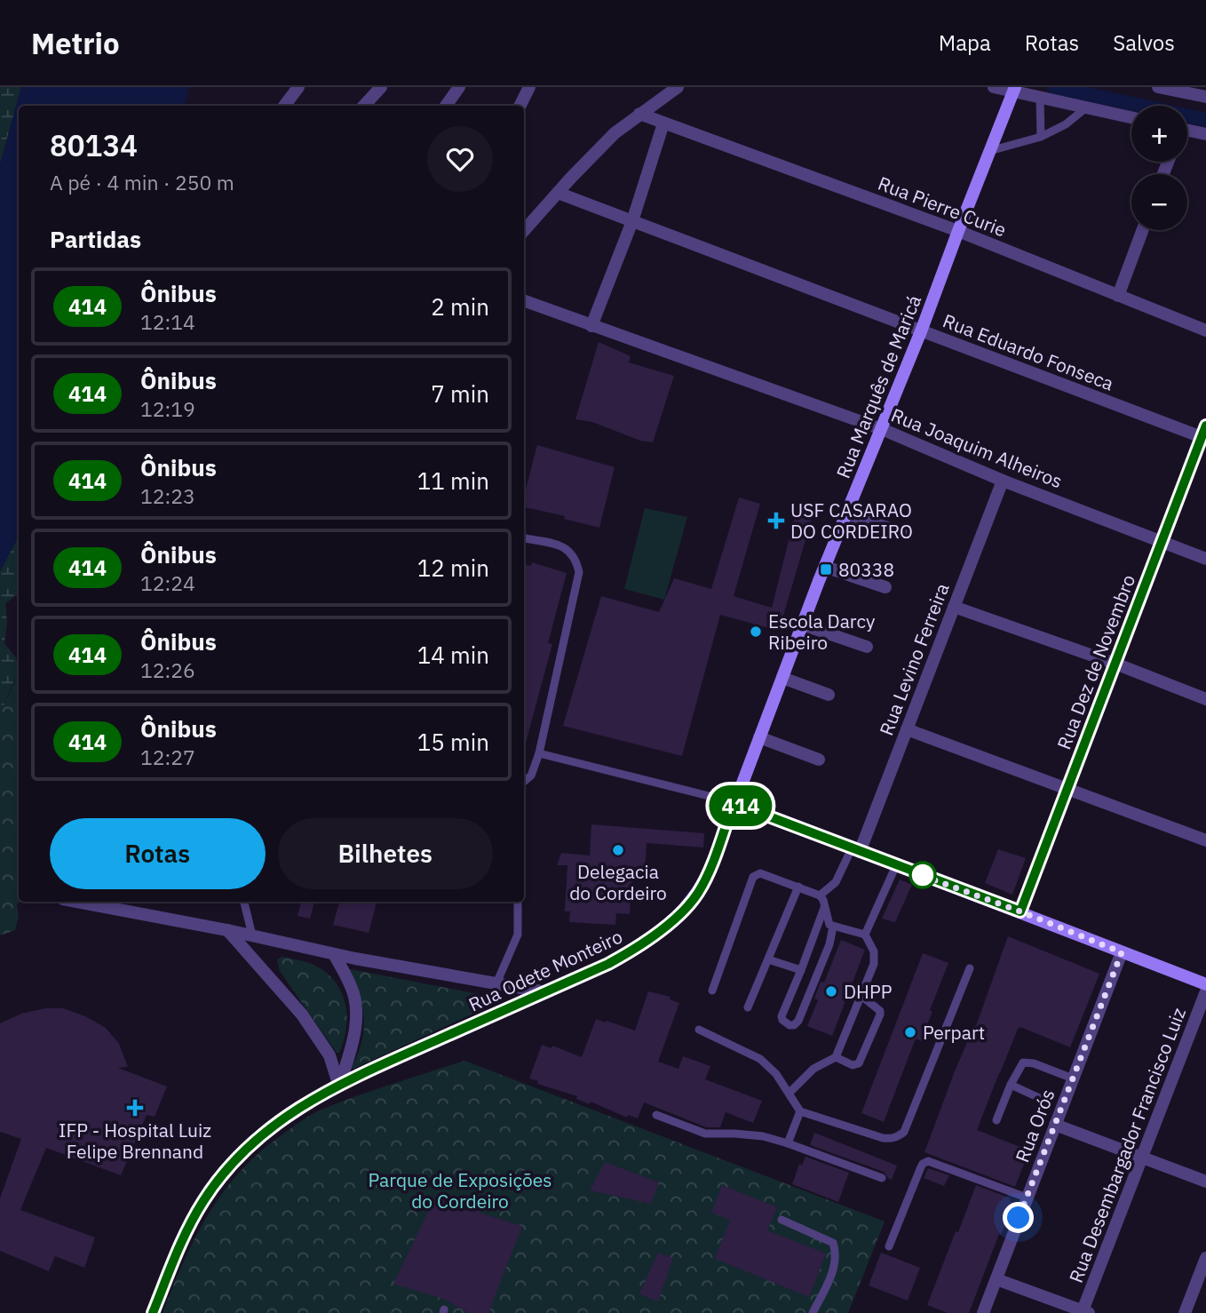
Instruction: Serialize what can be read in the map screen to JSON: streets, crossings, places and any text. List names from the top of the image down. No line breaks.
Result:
{"streets":{"main road":["Rua Marquês de Maricá","Rua Dez de Novembro","Rua Odete Monteiro"],"street":["Rua Pierre Curie","Rua Eduardo Fonseca","Rua Joaquim Alheiros","Rua Levino Ferreira","Rua Orós","Rua Desembargador Francisco Luiz"]},"crossings":[["Rua Pierre Curie","Rua Marquês de Maricá"],["Rua Eduardo Fonseca","Rua Marquês de Maricá"],["Rua Eduardo Fonseca","Rua Dez de Novembro"],["Rua Marquês de Maricá","Rua Joaquim Alheiros"],["Rua Marquês de Maricá","Rua Odete Monteiro"],["Rua Joaquim Alheiros","Rua Levino Ferreira"],["Rua Joaquim Alheiros","Rua Dez de Novembro"]],"parks":["Parque de Exposições do Cordeiro"],"places":{"health":["USF CASARAO DO CORDEIRO","IFP - Hospital Luiz Felipe Brennand"],"transit":["80338"],"other":["Escola Darcy Ribeiro","Delegacia do Cordeiro","DHPP","Perpart"]},"lines":["bus line 414"],"page":{"header":"Metrio","nav":["Mapa","Rotas","Salvos"],"on_map":"414","map_buttons":["+","−"],"heading":[["80134","A pé · 4 min · 250 m"],"Partidas"],"list":[{"mark":"414","name":"Ônibus","note":"12:14","value":"2 min"},{"mark":"414","name":"Ônibus","note":"12:19","value":"7 min"},{"mark":"414","name":"Ônibus","note":"12:23","value":"11 min"},{"mark":"414","name":"Ônibus","note":"12:24","value":"12 min"},{"mark":"414","name":"Ônibus","note":"12:26","value":"14 min"},{"mark":"414","name":"Ônibus","note":"12:27","value":"15 min"}],"buttons":["Rotas","Bilhetes"]}}
